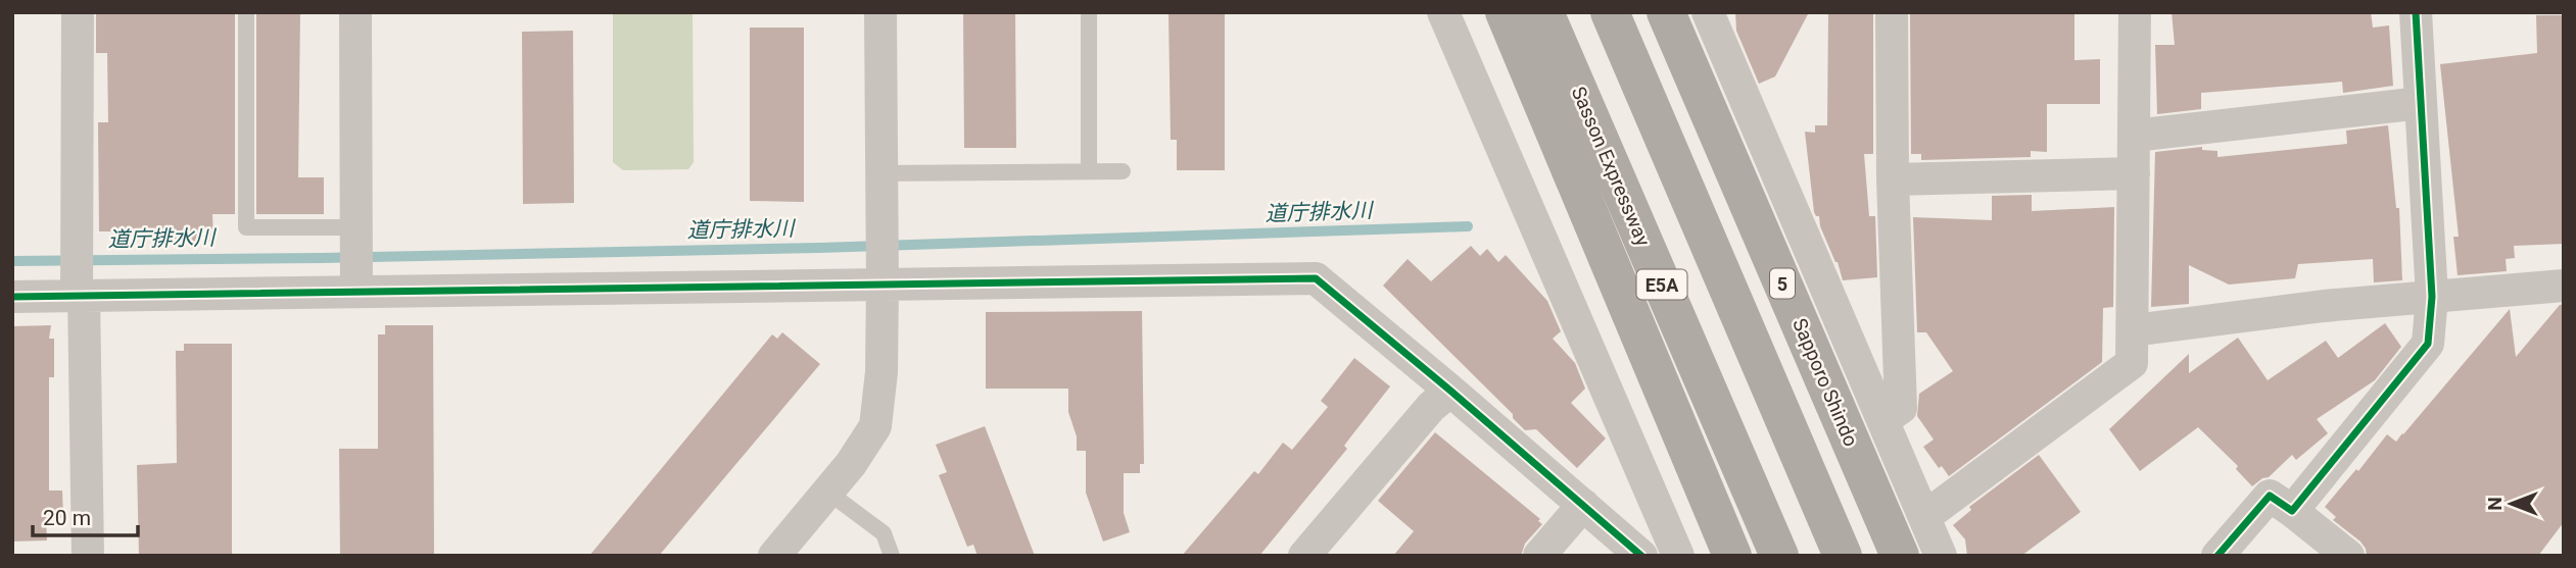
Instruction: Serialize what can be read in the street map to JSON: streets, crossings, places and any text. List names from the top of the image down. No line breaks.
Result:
{"streets":{"highway":["Sasson Expressway","5","E5A","Sapporo Shindo"]},"water":["道庁排水川"],"scale_bar":"20 m","north":"left"}
